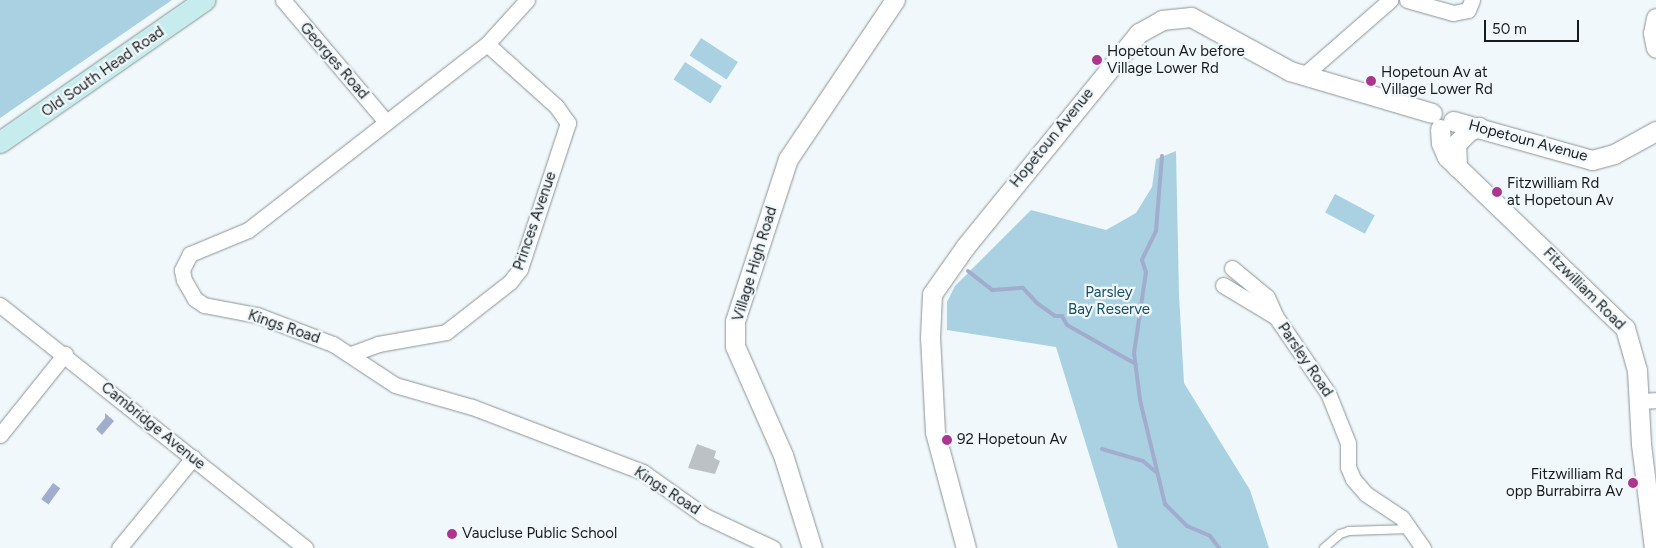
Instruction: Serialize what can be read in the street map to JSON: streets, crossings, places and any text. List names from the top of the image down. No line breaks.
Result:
{"streets":{"main road":["Old South Head Road"],"street":["Georges Road","Hopetoun Avenue","Princes Avenue","Village High Road","Fitzwilliam Road","Kings Road","Parsley Road","Cambridge Avenue"]},"crossings":[["Georges Road","Kings Road"],["Hopetoun Avenue","Fitzwilliam Road"],["Princes Avenue","Kings Road"]],"parks":["Parsley Bay Reserve"],"places":["Hopetoun Av before Village Lower Rd","Hopetoun Av at Village Lower Rd","Fitzwilliam Rd at Hopetoun Av","92 Hopetoun Av","Fitzwilliam Rd opp Burrabirra Av","Vaucluse Public School"],"scale_bar":"50 m"}
